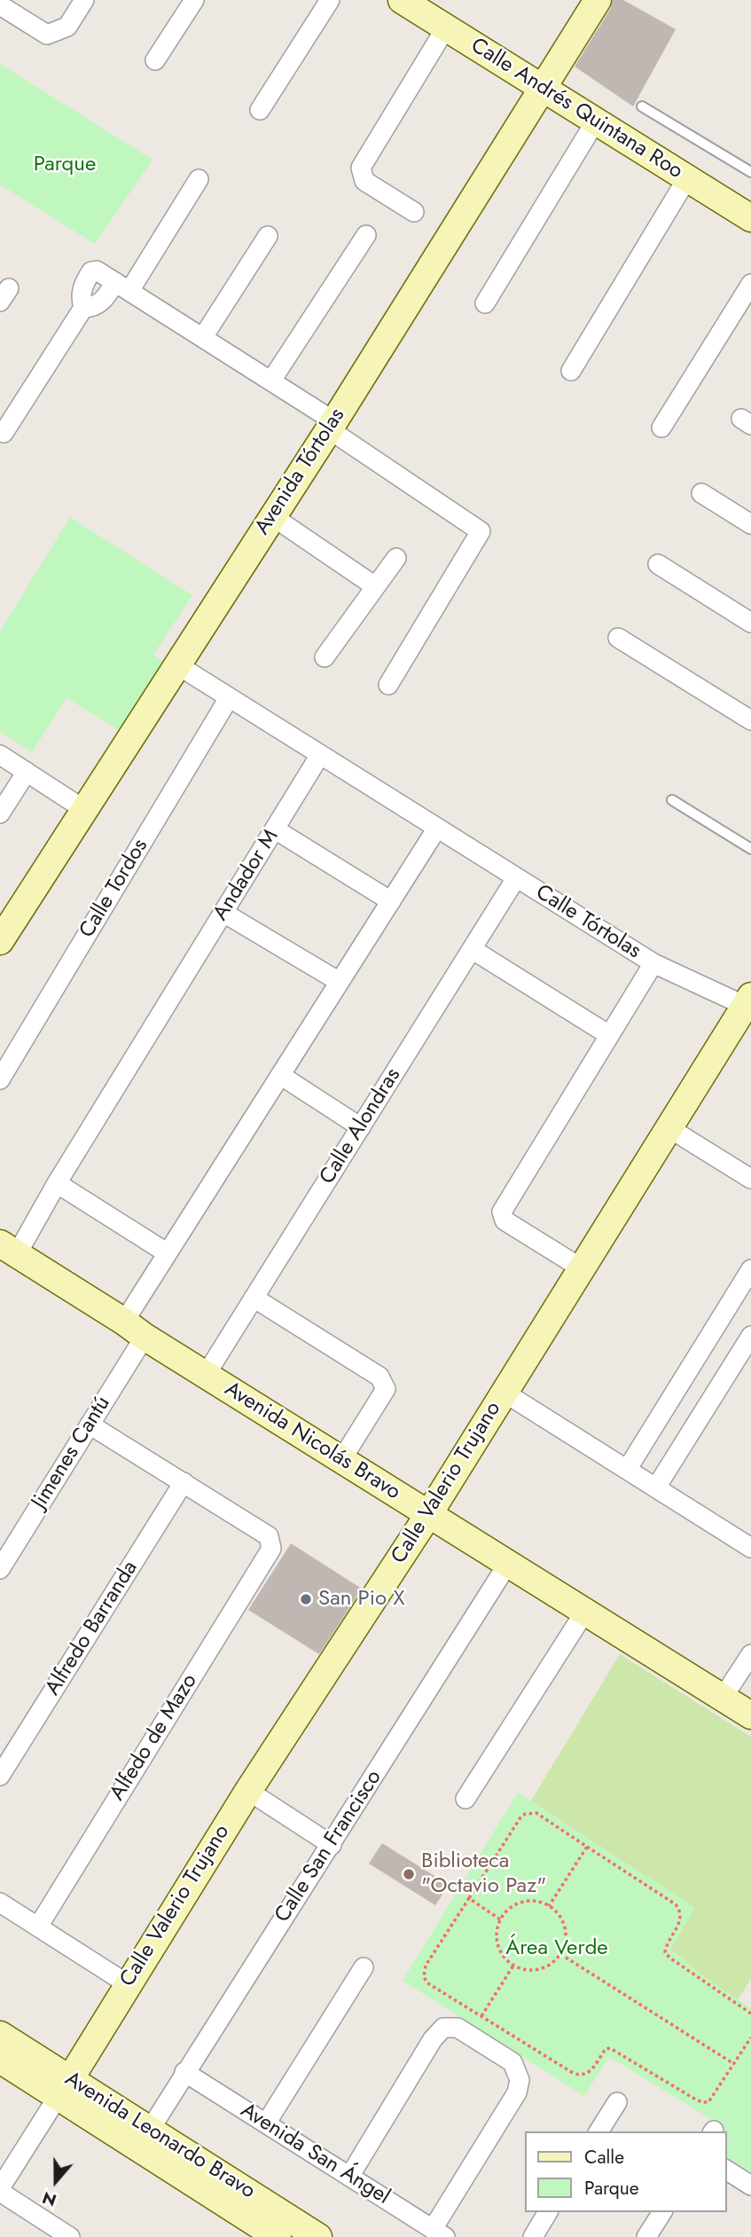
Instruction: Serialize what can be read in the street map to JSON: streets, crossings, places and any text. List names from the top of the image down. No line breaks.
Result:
{"streets":{"street":["Calle Andrés Quintana Roo","Avenida Tórtolas","Andador M","Calle Tordos","Calle Tórtolas","Calle Alondras","Avenida Nicolás Bravo","Jimenes Cantú","Calle Valerio Trujano","Alfredo Barranda","Alfedo de Mazo","Calle San Francisco","Avenida Leonardo Bravo","Avenida San Ángel"]},"crossings":[["Calle Andrés Quintana Roo","Avenida Tórtolas"],["Avenida Tórtolas","Calle Tórtolas"],["Andador M","Calle Tórtolas"],["Calle Tordos","Calle Tórtolas"],["Calle Tórtolas","Calle Alondras"],["Calle Tórtolas","Calle Valerio Trujano"],["Calle Alondras","Avenida Nicolás Bravo"],["Avenida Nicolás Bravo","Jimenes Cantú"],["Avenida Nicolás Bravo","Calle Valerio Trujano"],["Avenida Nicolás Bravo","Calle San Francisco"],["Calle Valerio Trujano","Avenida Leonardo Bravo"],["Alfredo Barranda","Alfedo de Mazo"],["Calle San Francisco","Avenida Leonardo Bravo"],["Calle San Francisco","Avenida San Ángel"]],"parks":["Parque","Área Verde"],"places":["San Pio X","Biblioteca \"Octavio Paz\""],"legend":["Calle","Parque"],"north":"bottom"}
